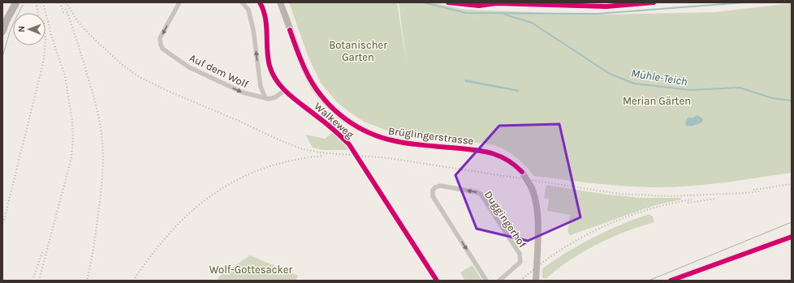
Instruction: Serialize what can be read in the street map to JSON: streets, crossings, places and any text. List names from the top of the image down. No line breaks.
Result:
{"streets":{"main road":["Brüglingerstrasse"],"street":["Auf dem Wolf","Walkeweg","Duggingerhof"]},"water":["Mühle-Teich"],"parks":["Botanischer Garten","Merian Gärten","Wolf-Gottesacker"],"north":"left"}
